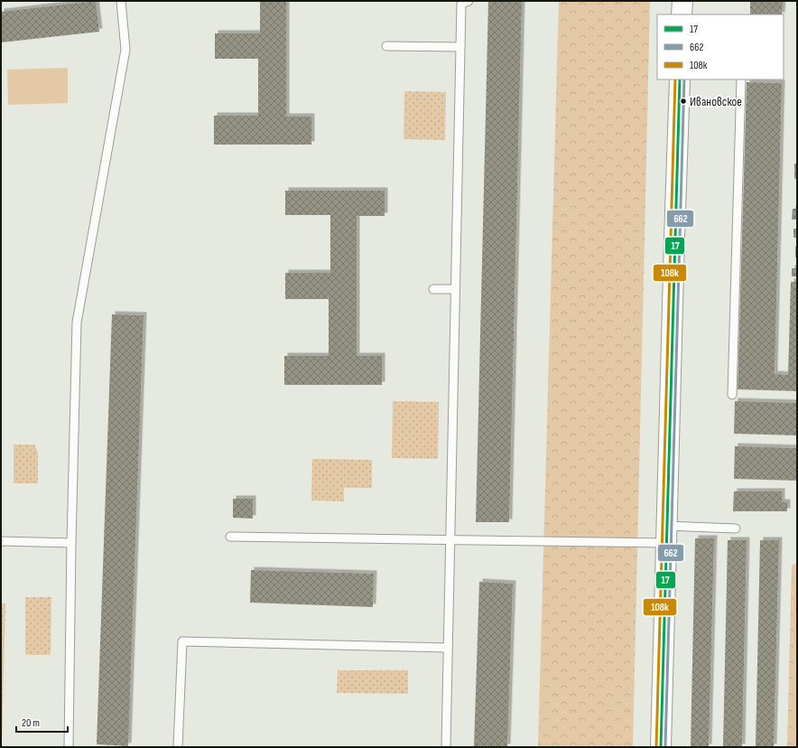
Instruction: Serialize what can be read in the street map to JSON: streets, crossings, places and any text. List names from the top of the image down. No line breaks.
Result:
{"places":["Ивановское"],"lines":["transit line 17","transit line 662","transit line 108к"],"legend":["17","662","108к"],"scale_bar":"20 m"}
